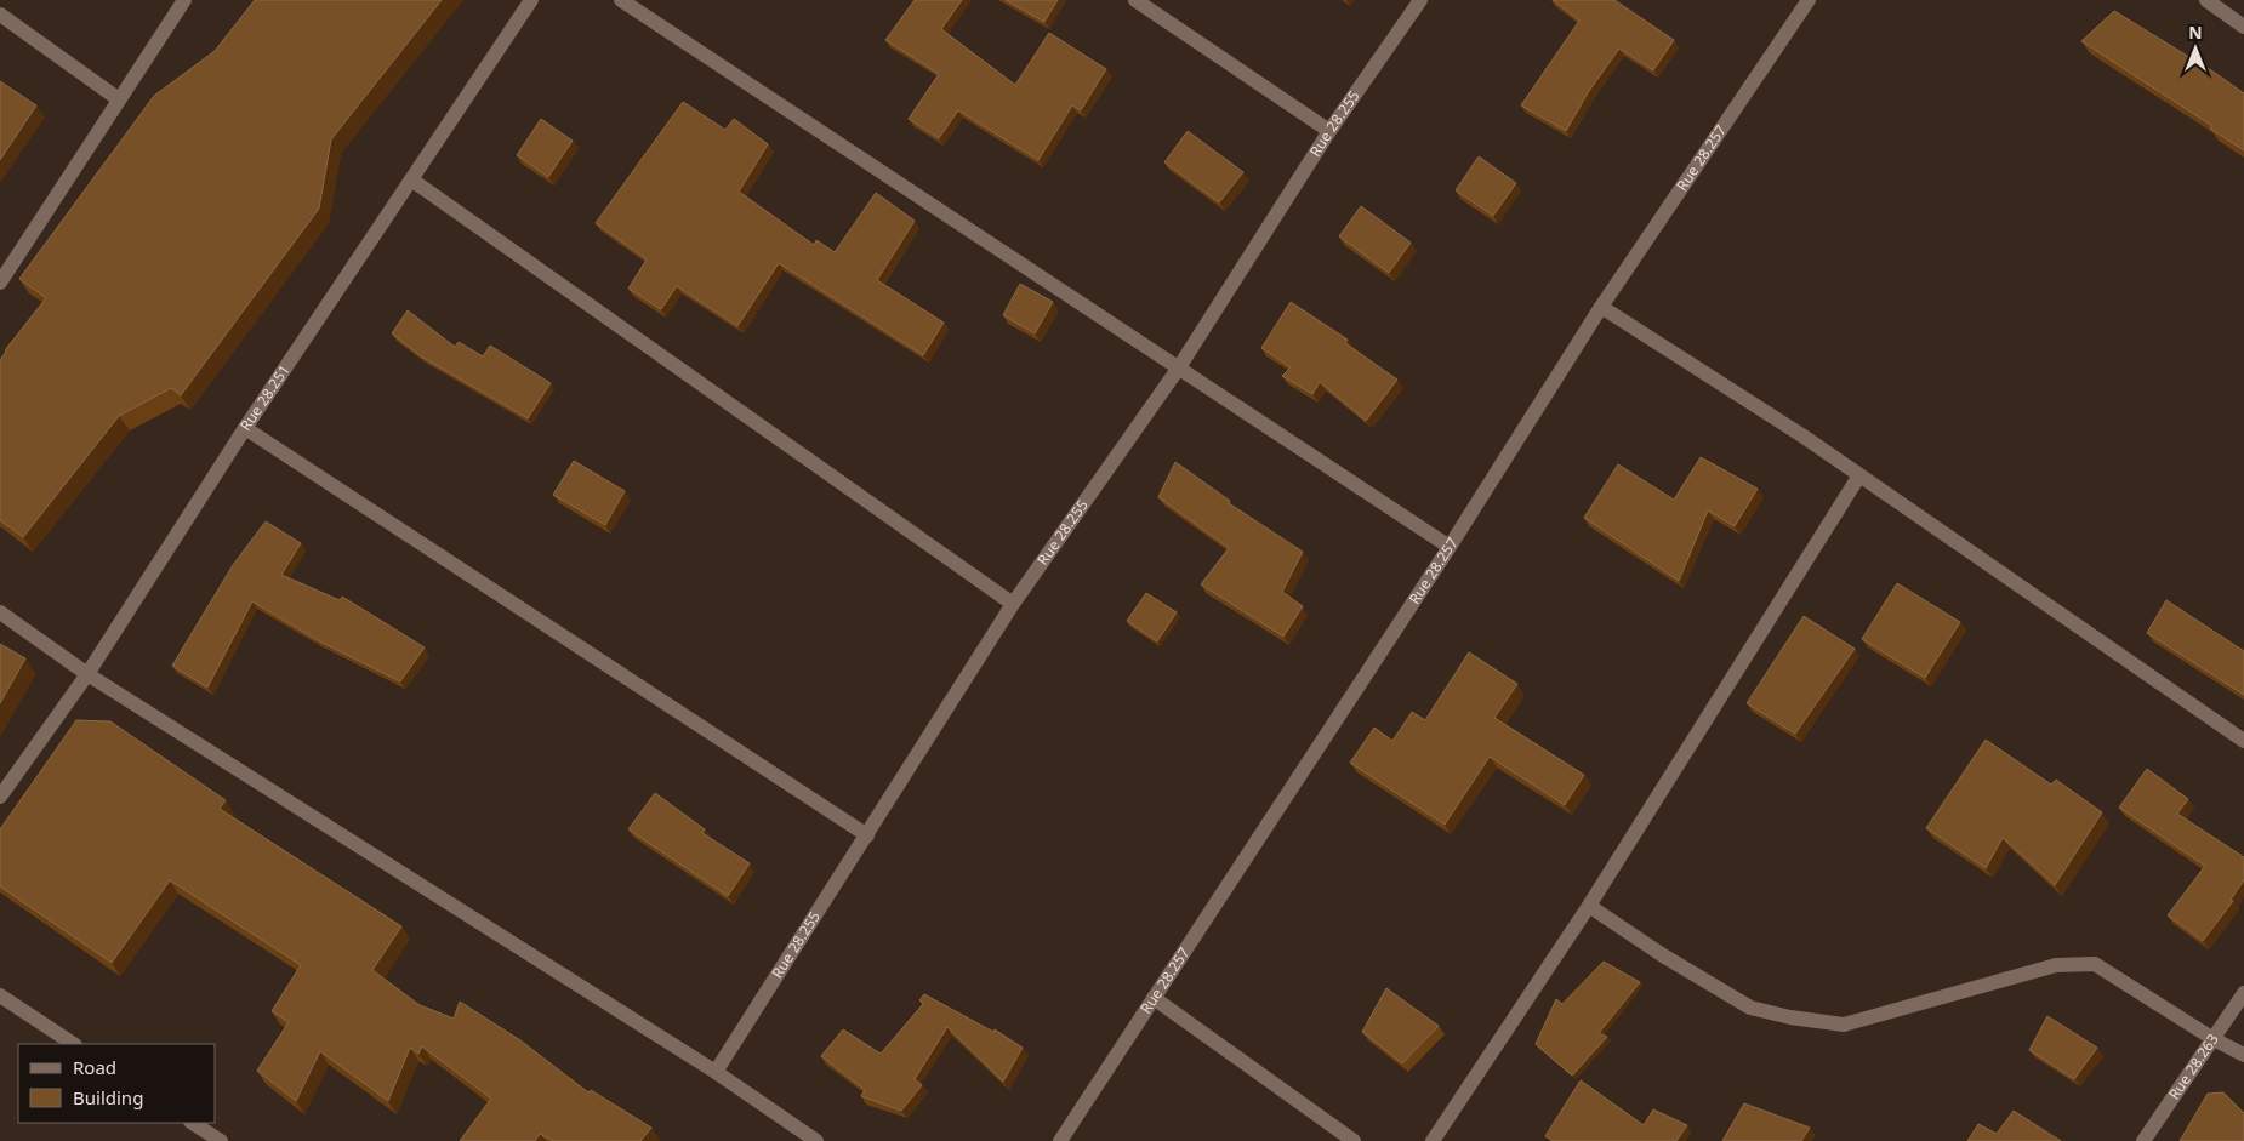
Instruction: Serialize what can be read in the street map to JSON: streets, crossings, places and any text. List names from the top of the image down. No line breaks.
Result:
{"streets":{"street":["Rue 28.255","Rue 28.257","Rue 28.251","Rue 28.263"]},"legend":["Road","Building"],"north":"top"}
